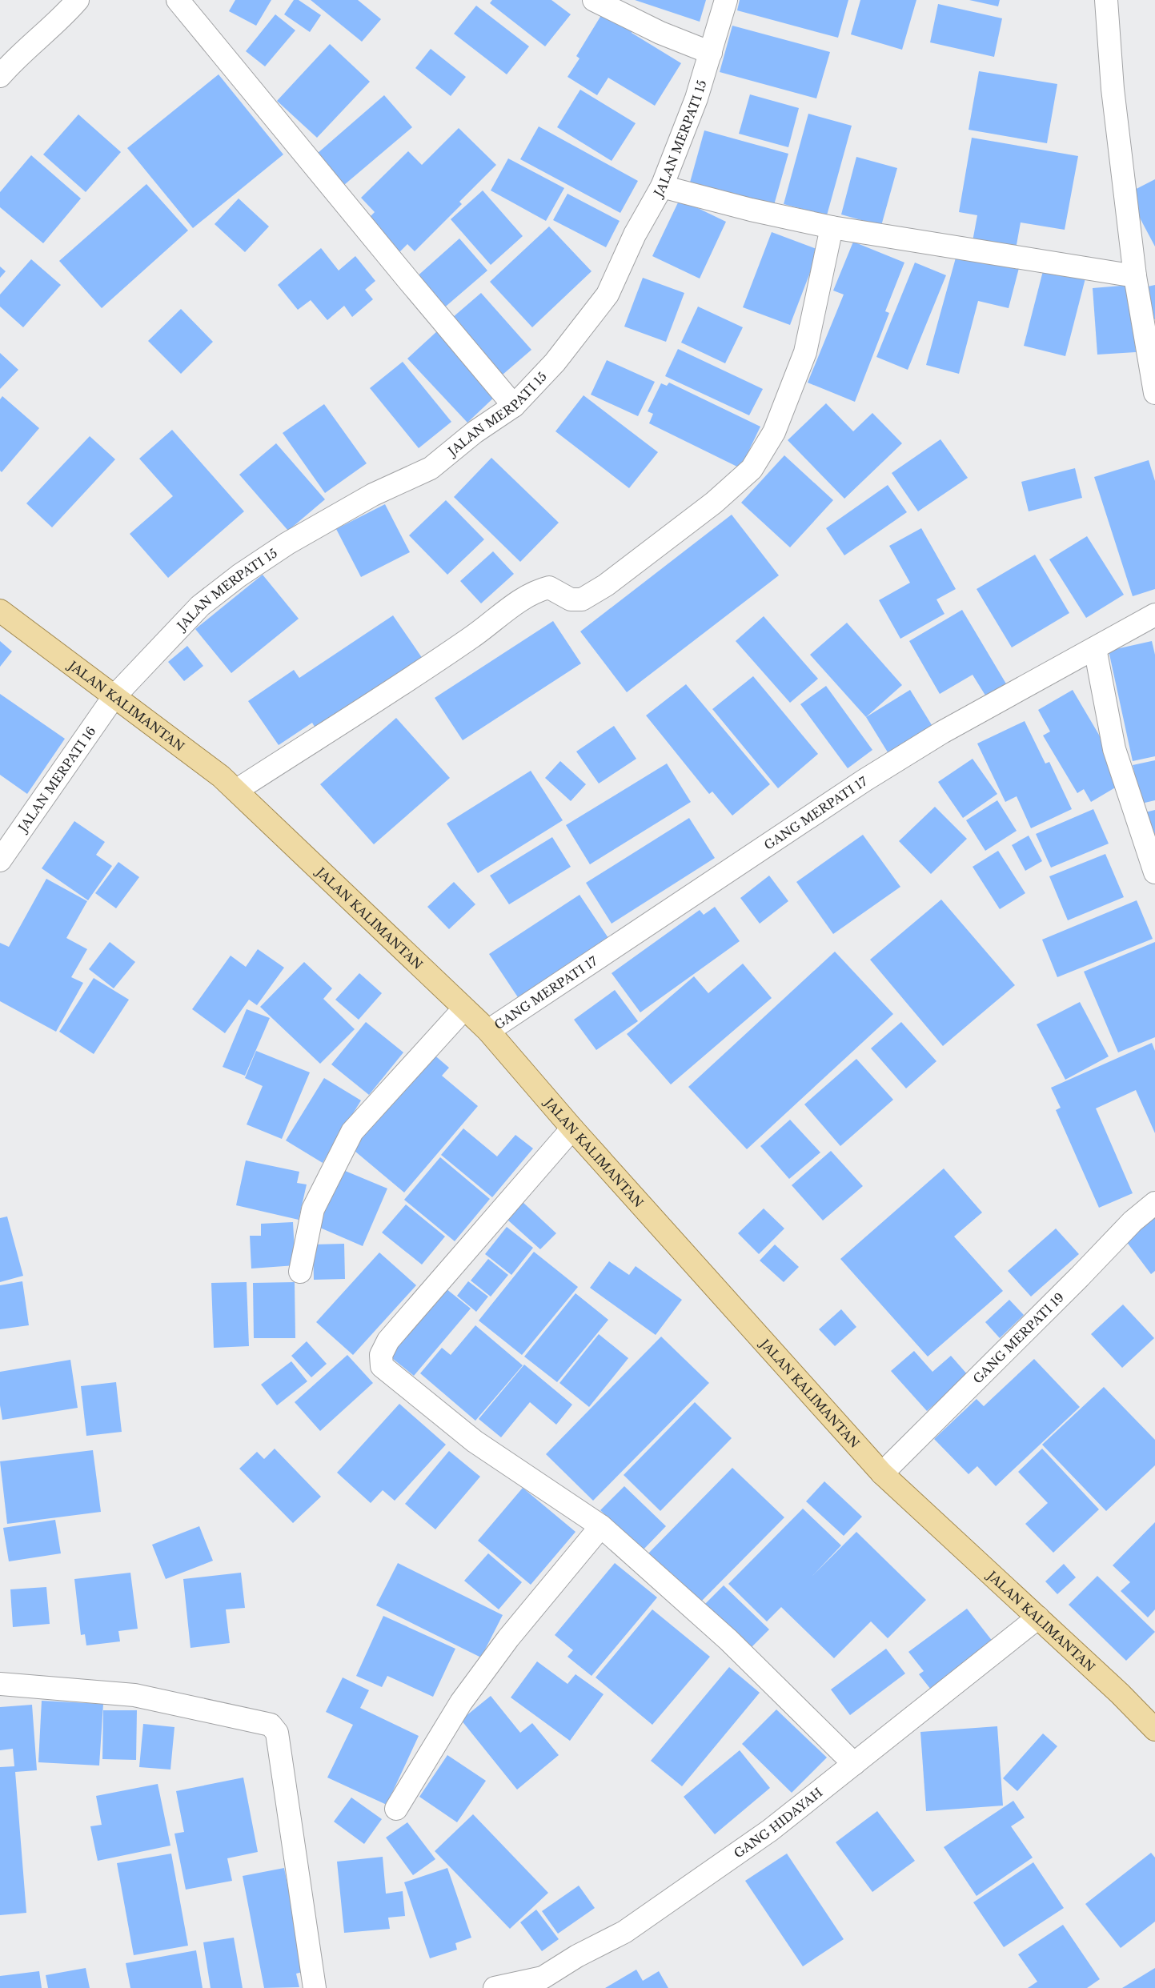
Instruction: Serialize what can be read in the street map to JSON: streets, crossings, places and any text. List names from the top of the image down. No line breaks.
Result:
{"streets":{"main road":["JALAN KALIMANTAN"],"street":["JALAN MERPATI 15","JALAN MERPATI 16","GANG MERPATI 17","GANG MERPATI 19","GANG HIDAYAH"]},"crossings":[["JALAN MERPATI 15","JALAN KALIMANTAN"],["JALAN MERPATI 15","JALAN MERPATI 16"],["JALAN KALIMANTAN","JALAN MERPATI 16"],["JALAN KALIMANTAN","GANG MERPATI 17"],["JALAN KALIMANTAN","GANG MERPATI 19"],["JALAN KALIMANTAN","GANG HIDAYAH"]]}
